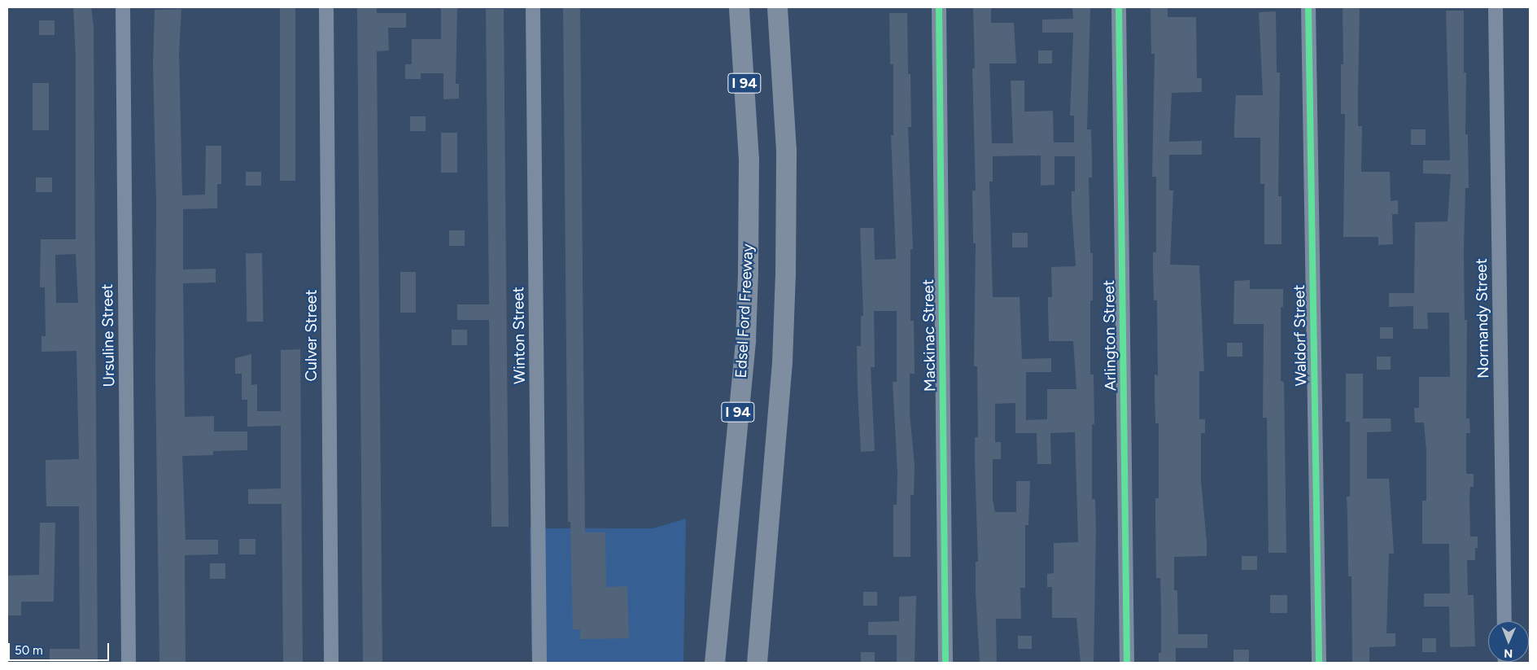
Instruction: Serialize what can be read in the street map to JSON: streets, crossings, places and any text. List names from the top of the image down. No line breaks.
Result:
{"streets":{"highway":["I 94","Edsel Ford Freeway"],"street":["Normandy Street","Ursuline Street","Culver Street","Winton Street","Mackinac Street","Arlington Street","Waldorf Street"]},"scale_bar":"50 m","north":"bottom"}
